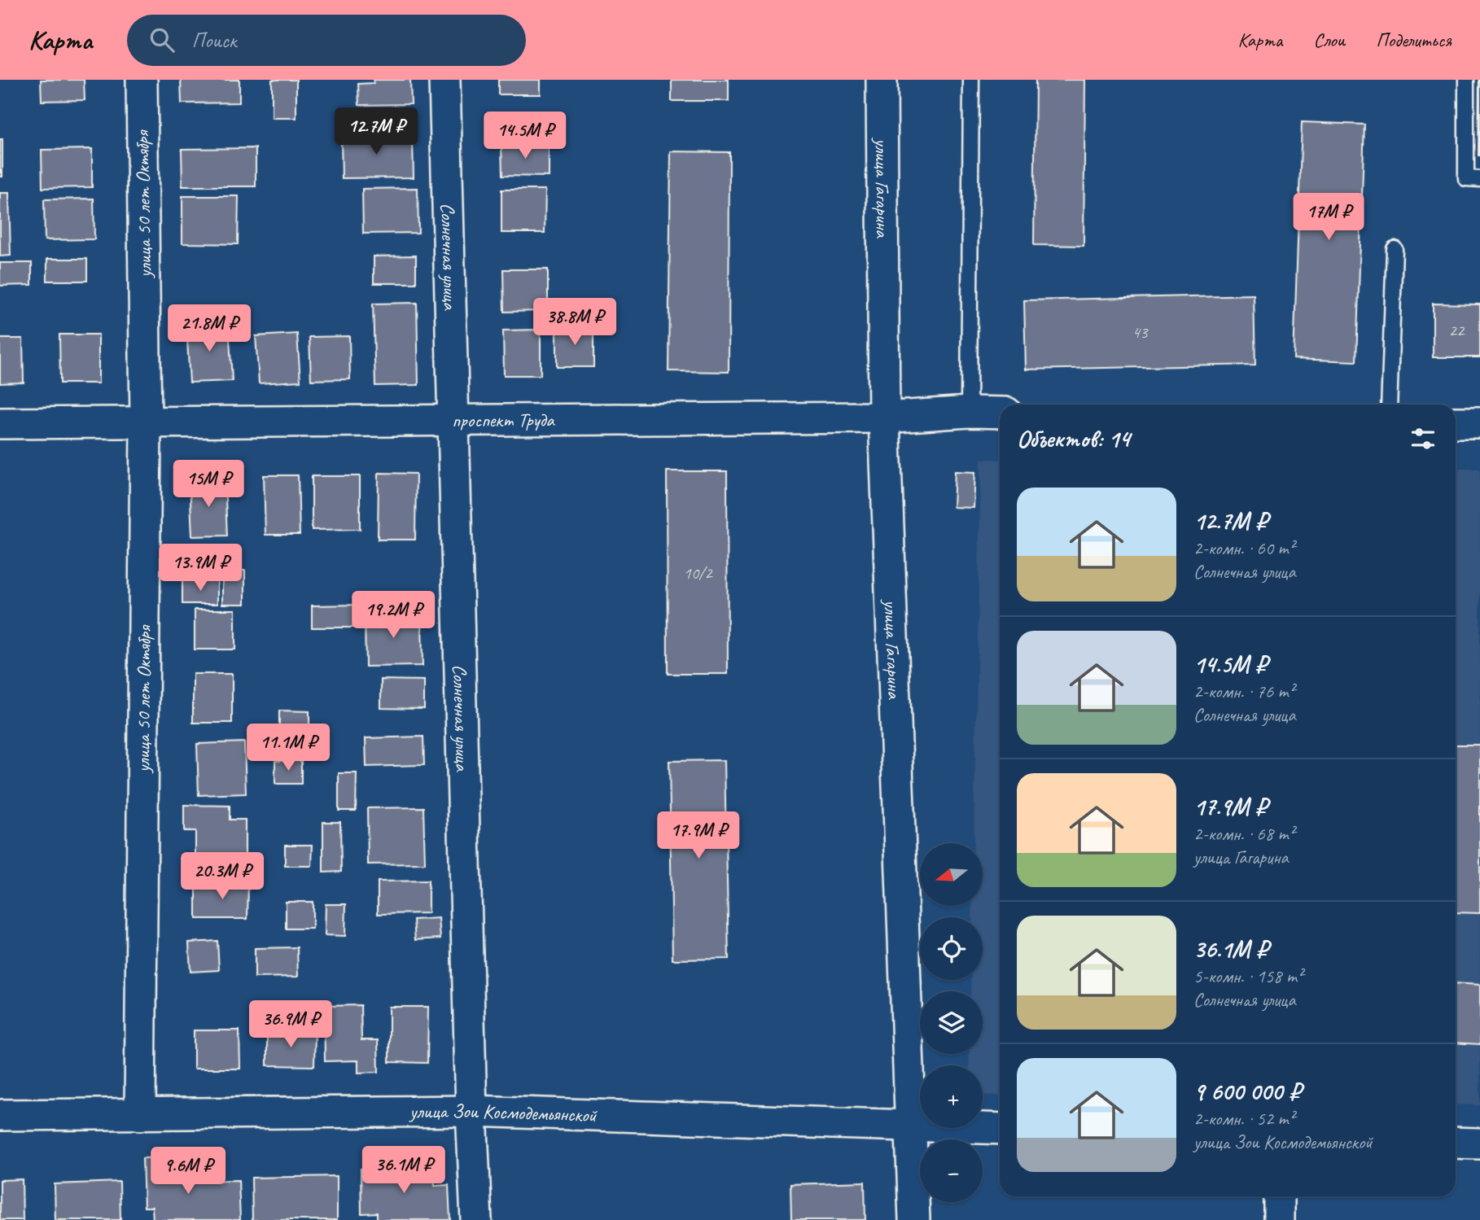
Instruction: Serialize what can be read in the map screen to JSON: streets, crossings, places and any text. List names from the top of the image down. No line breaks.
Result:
{"streets":{"street":["улица Гагарина","улица 50 лет Октября","Солнечная улица","проспект Труда","улица Зои Космодемьянской"]},"crossings":[["улица Гагарина","проспект Труда"],["улица Гагарина","улица Зои Космодемьянской"],["улица 50 лет Октября","проспект Труда"],["улица 50 лет Октября","улица Зои Космодемьянской"],["Солнечная улица","проспект Труда"],["Солнечная улица","улица Зои Космодемьянской"]],"house_numbers":["22","43","10/2"],"north":"left","page":{"header":"Карта","search":"Поиск","nav":["Карта","Слои","Поделиться"],"price":["12.7M ₽","14.5M ₽","17M ₽","38.8M ₽","21.8M ₽","15M ₽","13.9M ₽","19.2M ₽","11.1M ₽","17.9M ₽","20.3M ₽","36.9M ₽","36.1M ₽","9.6M ₽"],"heading":"Объектов: 14","list":[{"name":"12.7M ₽","note":"2-комн. · 60 m² · Солнечная улица"},{"name":"14.5M ₽","note":"2-комн. · 76 m² · Солнечная улица"},{"name":"17.9M ₽","note":"2-комн. · 68 m² · улица Гагарина"},{"name":"36.1M ₽","note":"5-комн. · 158 m² · Солнечная улица"},{"name":"9 600 000 ₽","note":"2-комн. · 52 m² · улица Зои Космодемьянской"}],"map_buttons":["+","−"]}}
